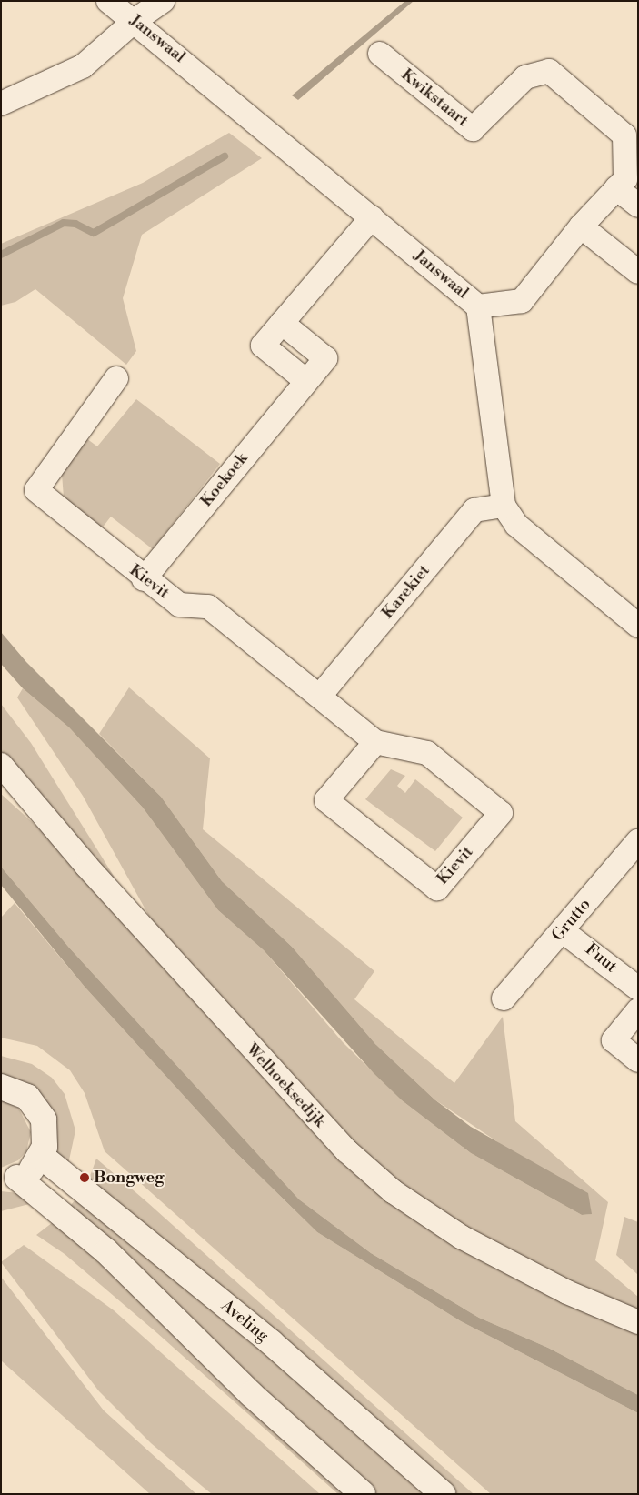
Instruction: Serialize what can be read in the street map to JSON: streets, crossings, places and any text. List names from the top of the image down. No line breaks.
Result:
{"streets":{"main road":["Aveling"],"street":["Janswaal","Kwikstaart","Koekoek","Kievit","Karekiet","Grutto","Fuut","Welhoeksedijk"]},"crossings":[["Janswaal","Koekoek"],["Janswaal","Karekiet"],["Koekoek","Kievit"],["Kievit","Karekiet"],["Grutto","Fuut"]],"places":["Bongweg"]}
